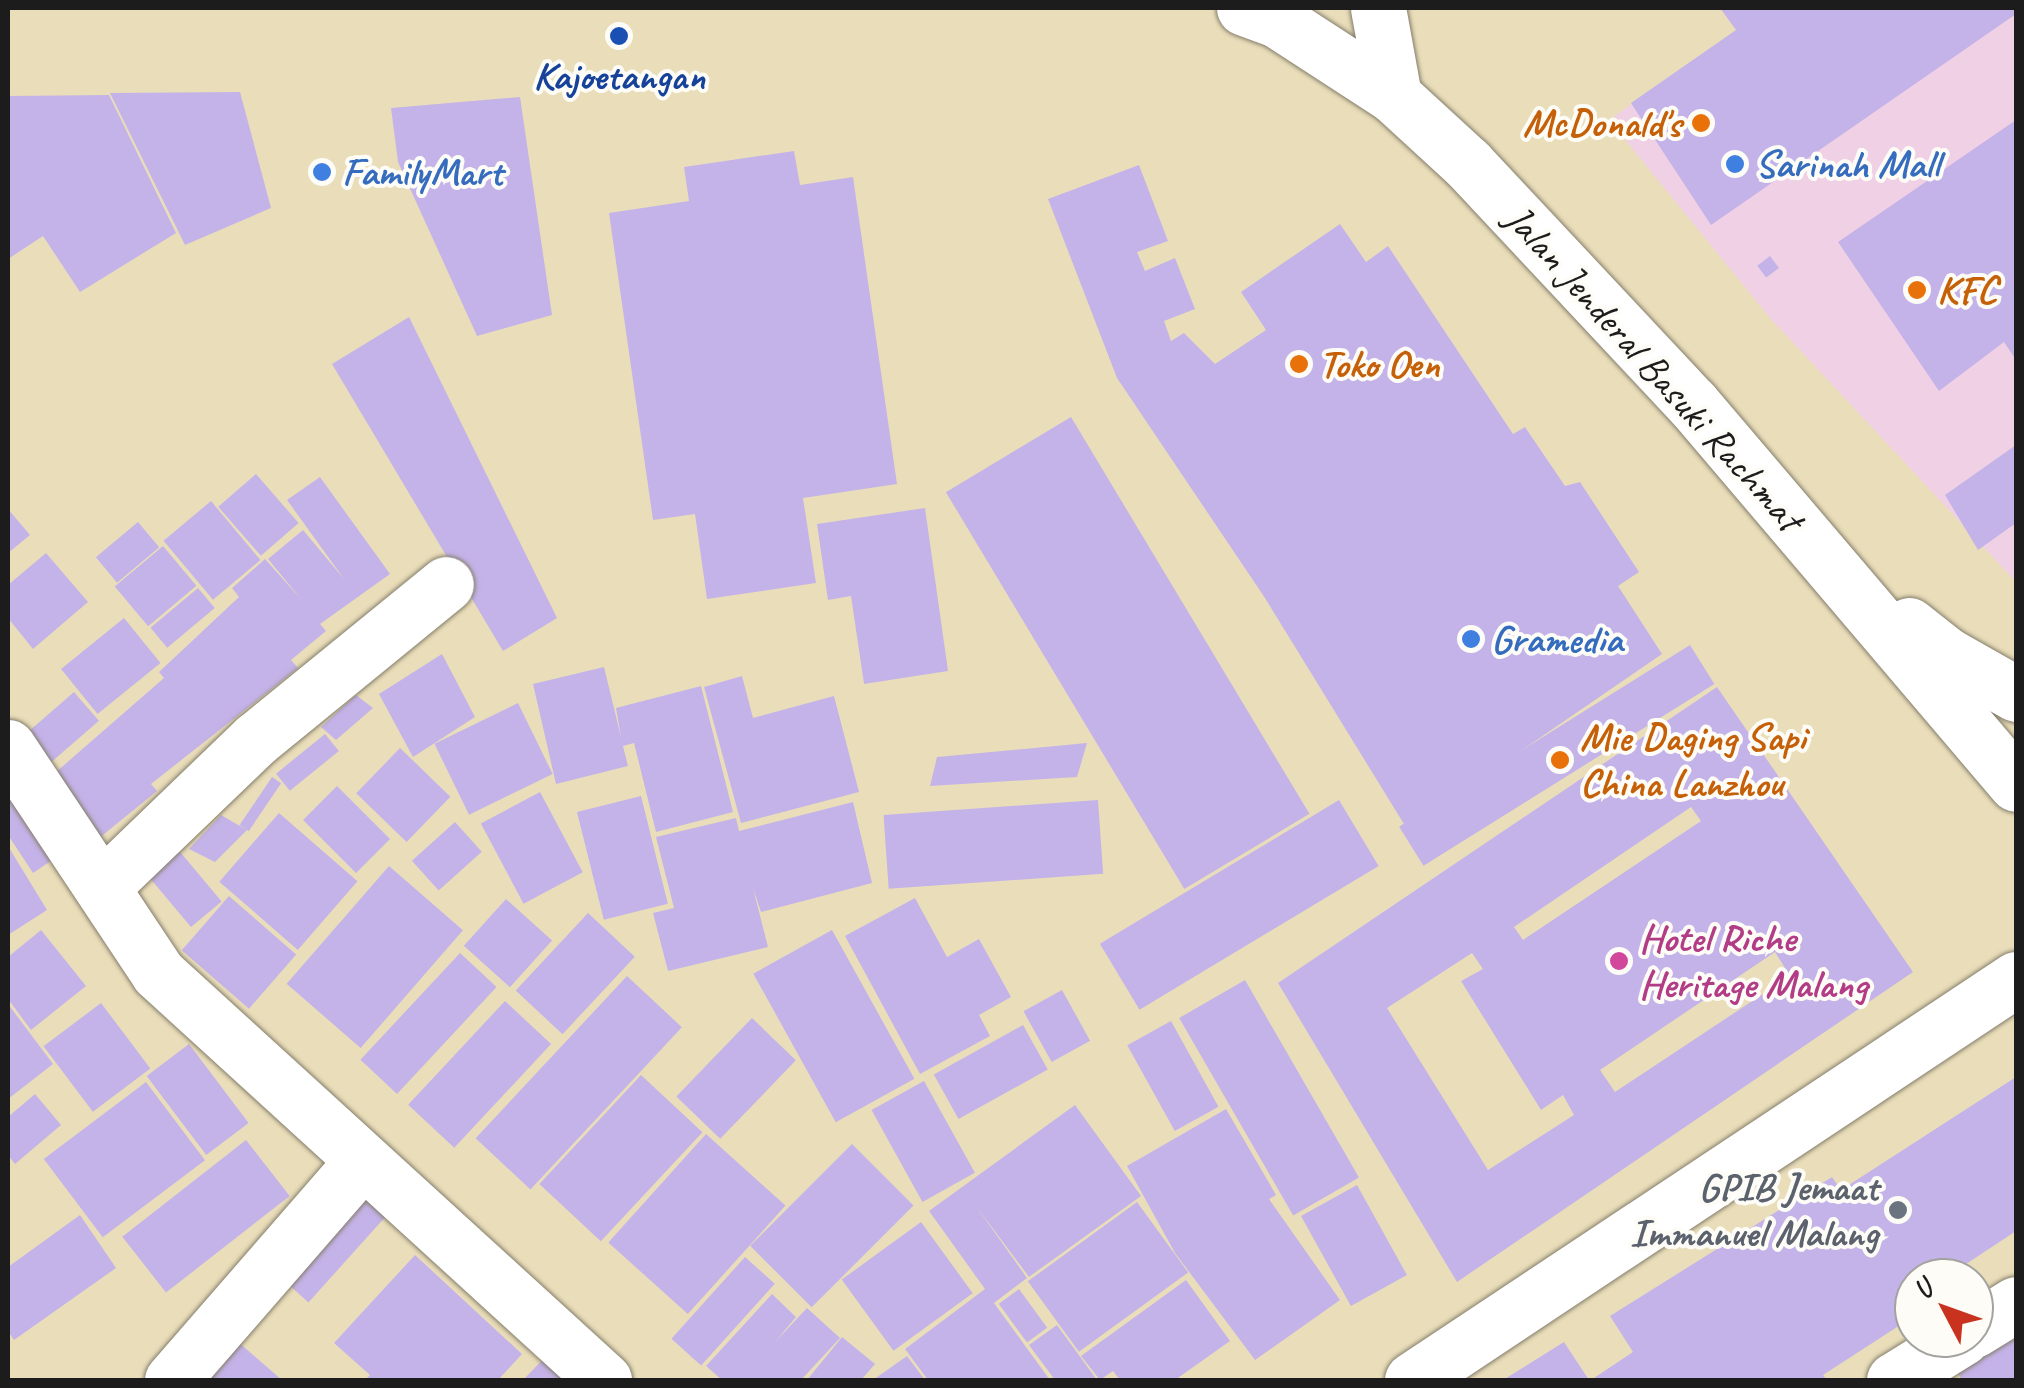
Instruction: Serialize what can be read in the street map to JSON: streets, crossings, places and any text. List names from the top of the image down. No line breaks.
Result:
{"streets":{"main road":["Jalan Jenderal Basuki Rachmat"]},"places":["Kajoetangan","McDonald's","Sarinah Mall","FamilyMart","KFC","Toko Oen","Gramedia","Mie Daging Sapi China Lanzhou","Hotel Riche Heritage Malang","GPIB Jemaat Immanuel Malang"],"north":"top left"}
